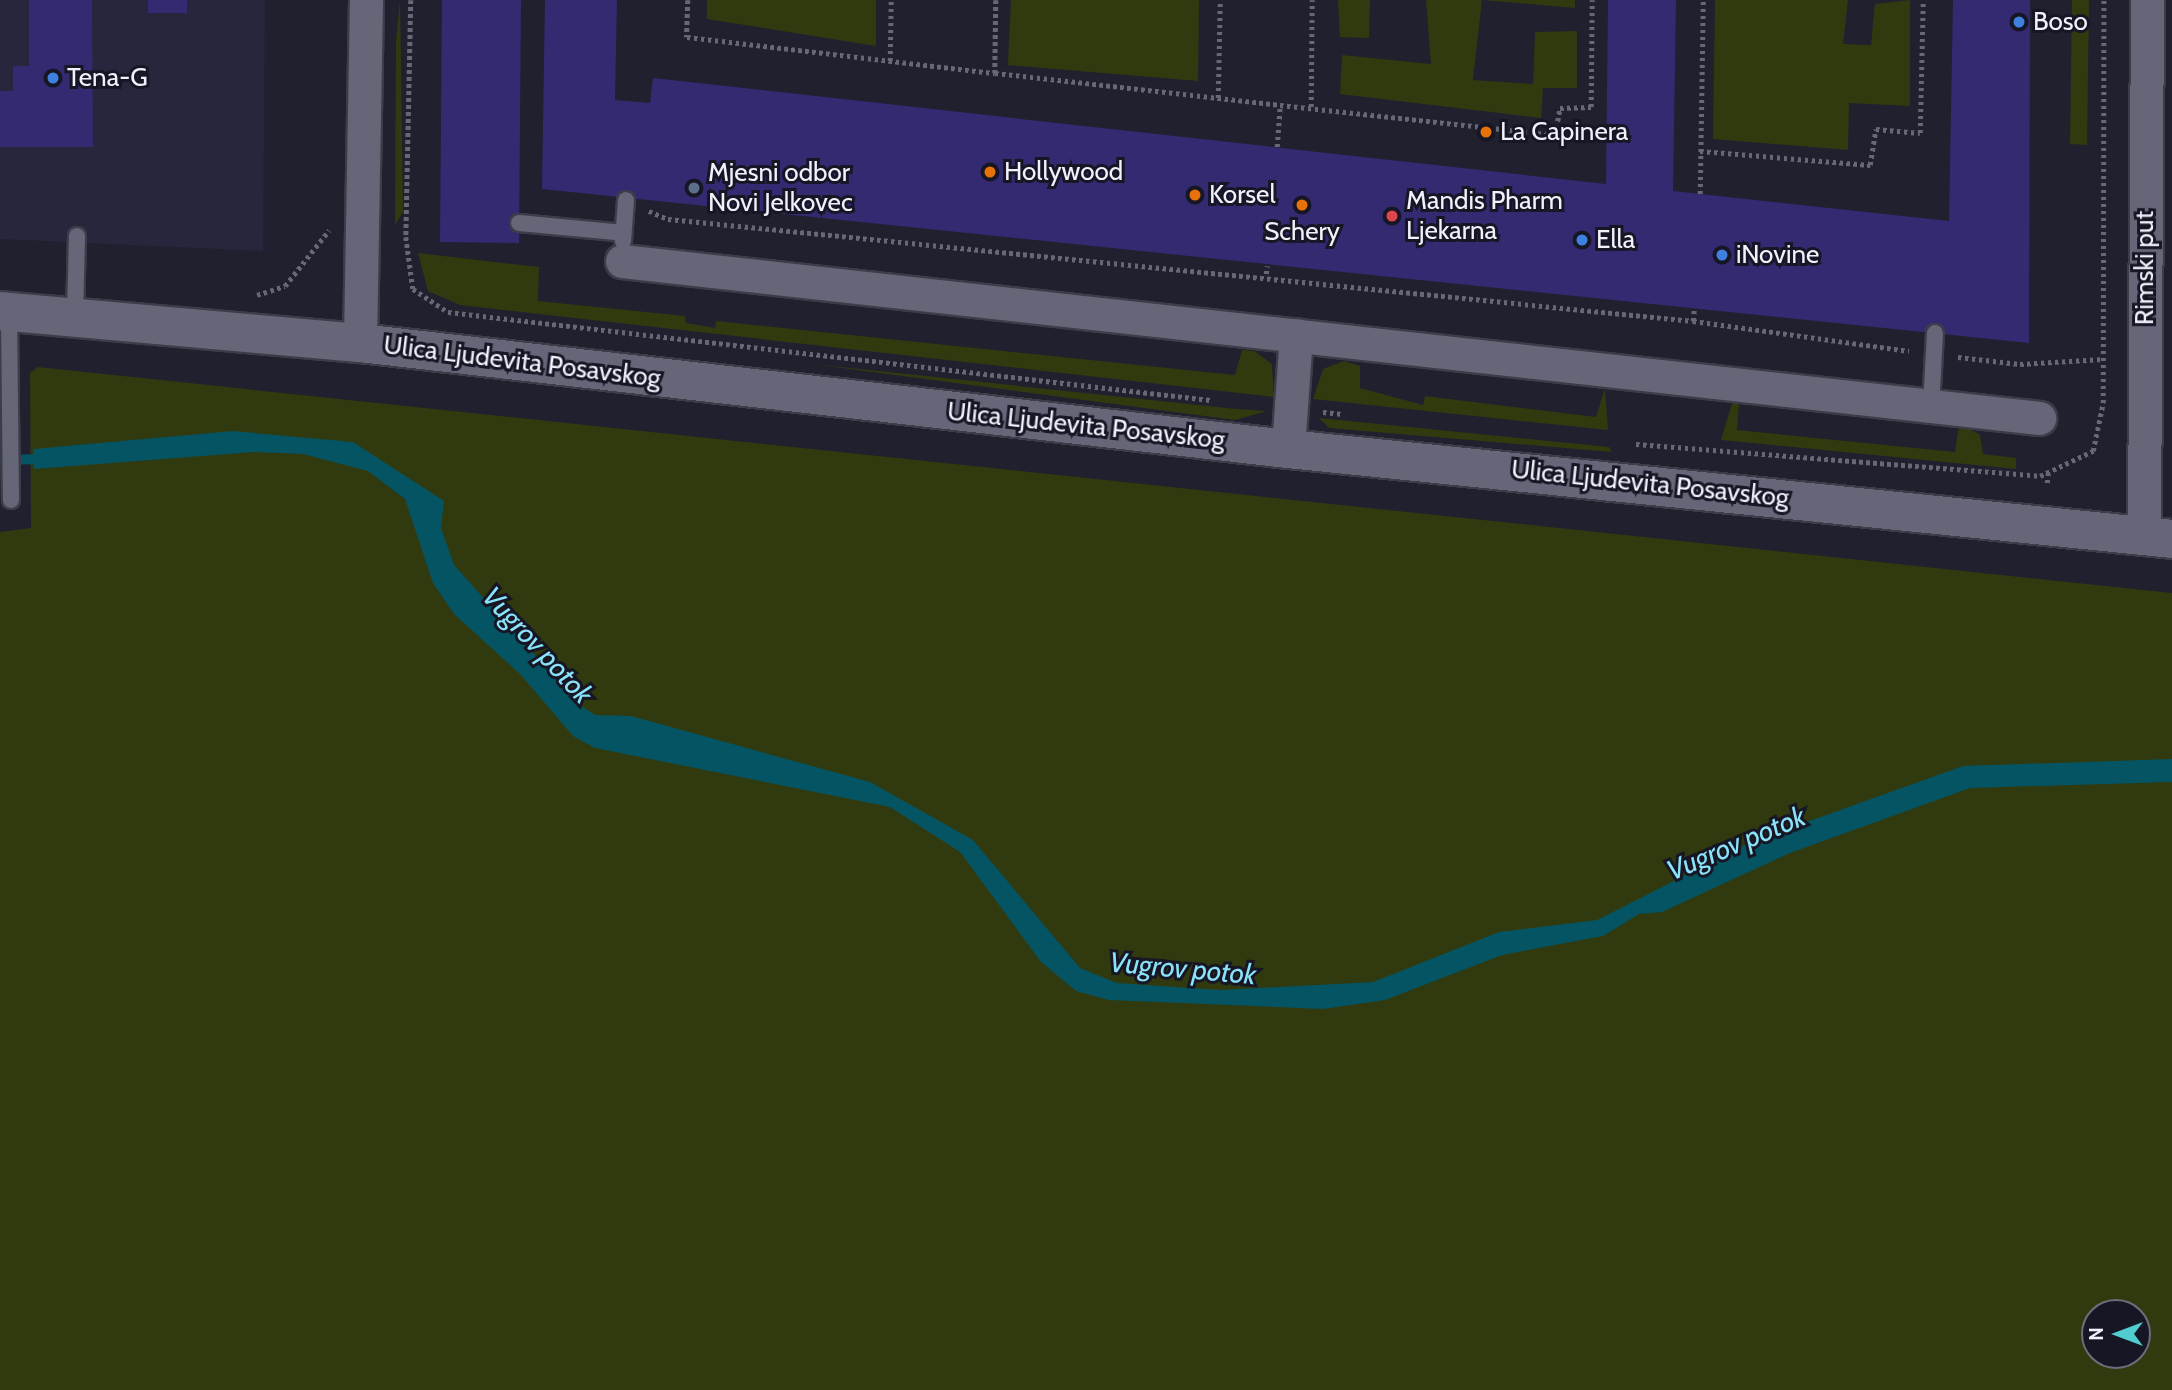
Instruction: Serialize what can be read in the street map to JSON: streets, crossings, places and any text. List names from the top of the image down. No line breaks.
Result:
{"streets":{"main road":["Ulica Ljudevita Posavskog"],"street":["Rimski put"]},"crossings":[["Rimski put","Ulica Ljudevita Posavskog"]],"water":["Vugrov potok"],"places":["Boso","Tena-G","La Capinera","Hollywood","Mjesni odbor Novi Jelkovec","Korsel","Schery","Mandis Pharm Ljekarna","Ella","iNovine"],"north":"left"}
